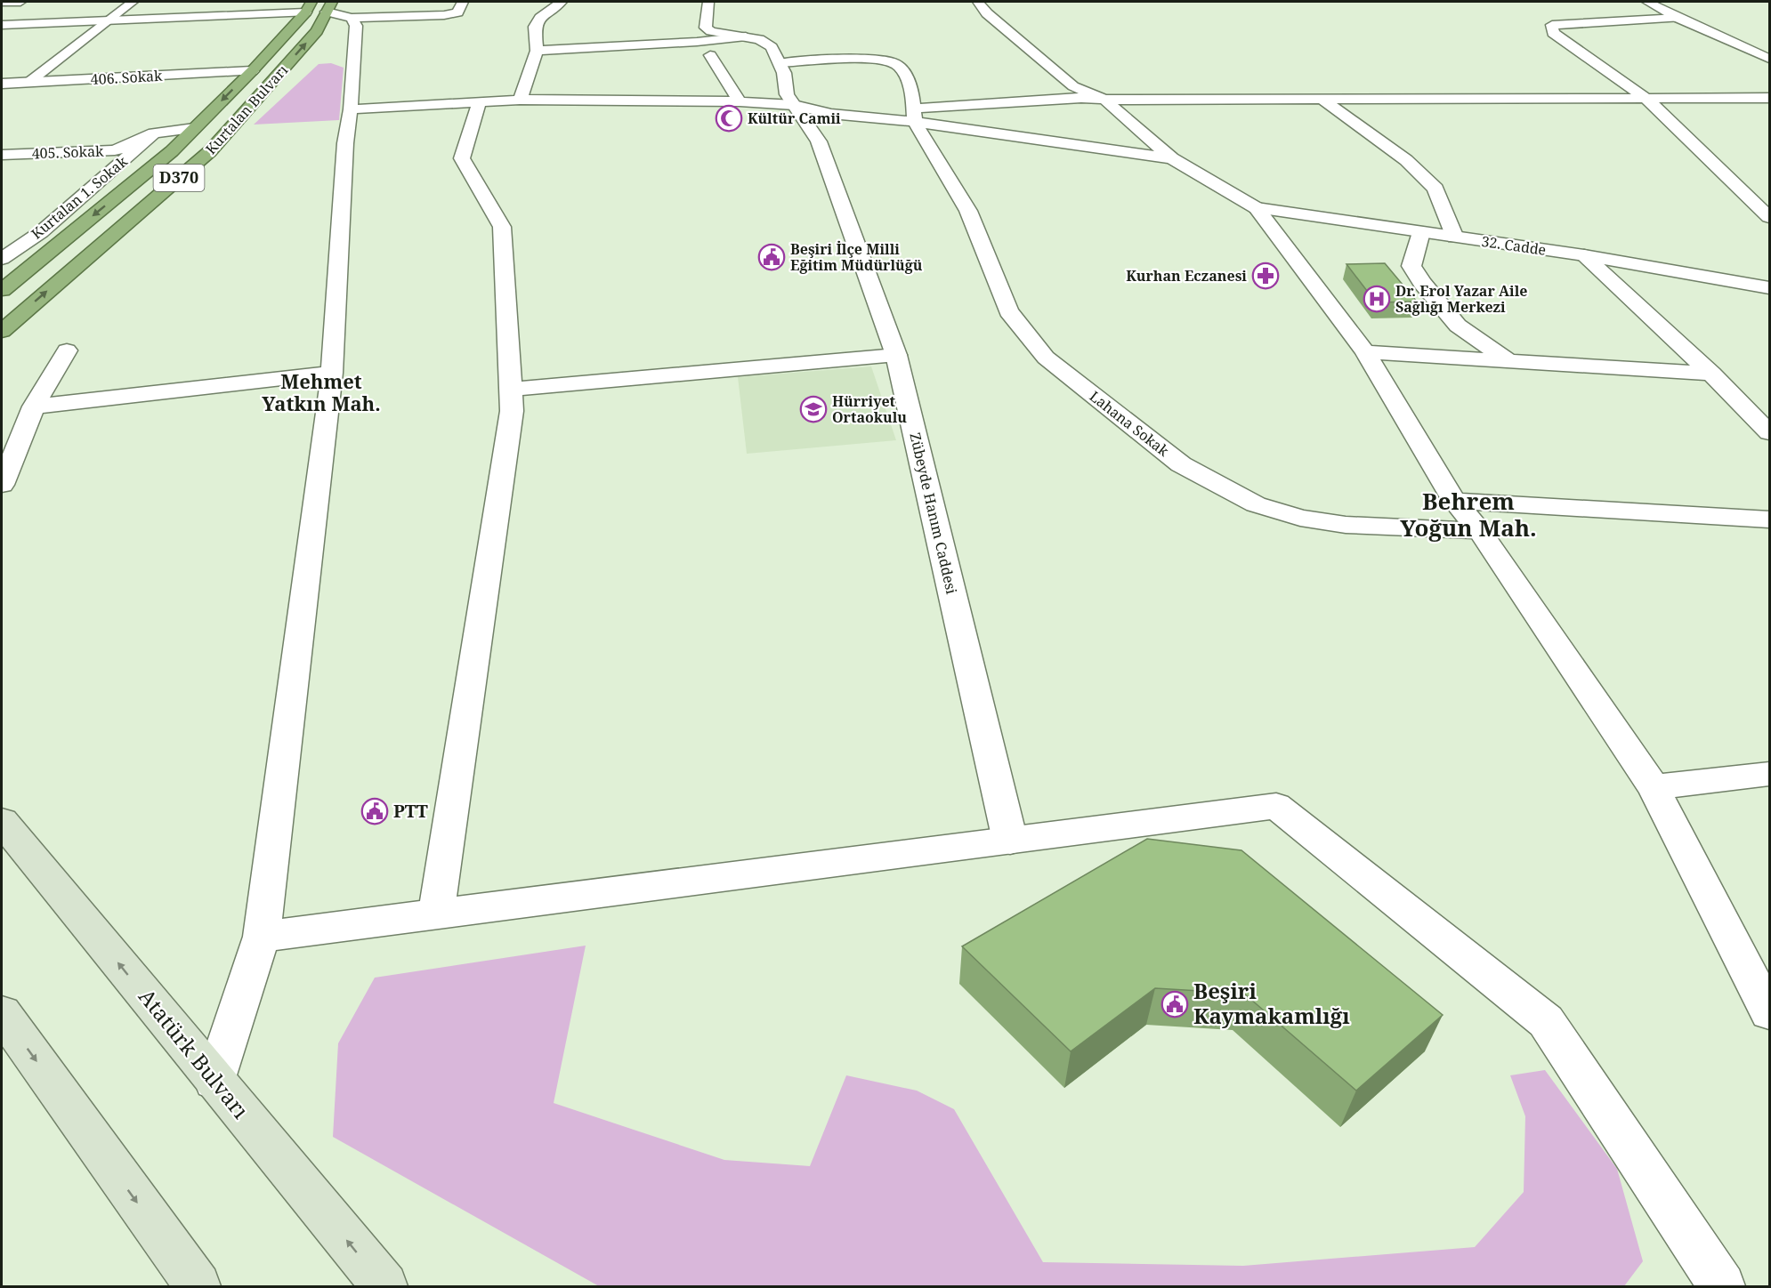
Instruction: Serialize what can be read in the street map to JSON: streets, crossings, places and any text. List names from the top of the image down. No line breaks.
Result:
{"streets":{"highway":["Kurtalan Bulvarı","D370"],"main road":["Atatürk Bulvarı"],"street":["406. Sokak","405. Sokak","Kurtalan 1. Sokak","32. Cadde","Lahana Sokak","Zübeyde Hanım Caddesi"]},"crossings":[["406. Sokak","Kurtalan Bulvarı"],["Kurtalan Bulvarı","405. Sokak"],["405. Sokak","Kurtalan 1. Sokak"]],"districts":["Mehmet Yatkın Mah.","Behrem Yoğun Mah."],"places":{"mosque":["Kültür Camii"],"public building":["Beşiri İlçe Milli Eğitim Müdürlüğü","PTT","Beşiri Kaymakamlığı"],"pharmacy":["Kurhan Eczanesi"],"hospital":["Dr. Erol Yazar Aile Sağlığı Merkezi"],"school or university":["Hürriyet Ortaokulu"]}}
